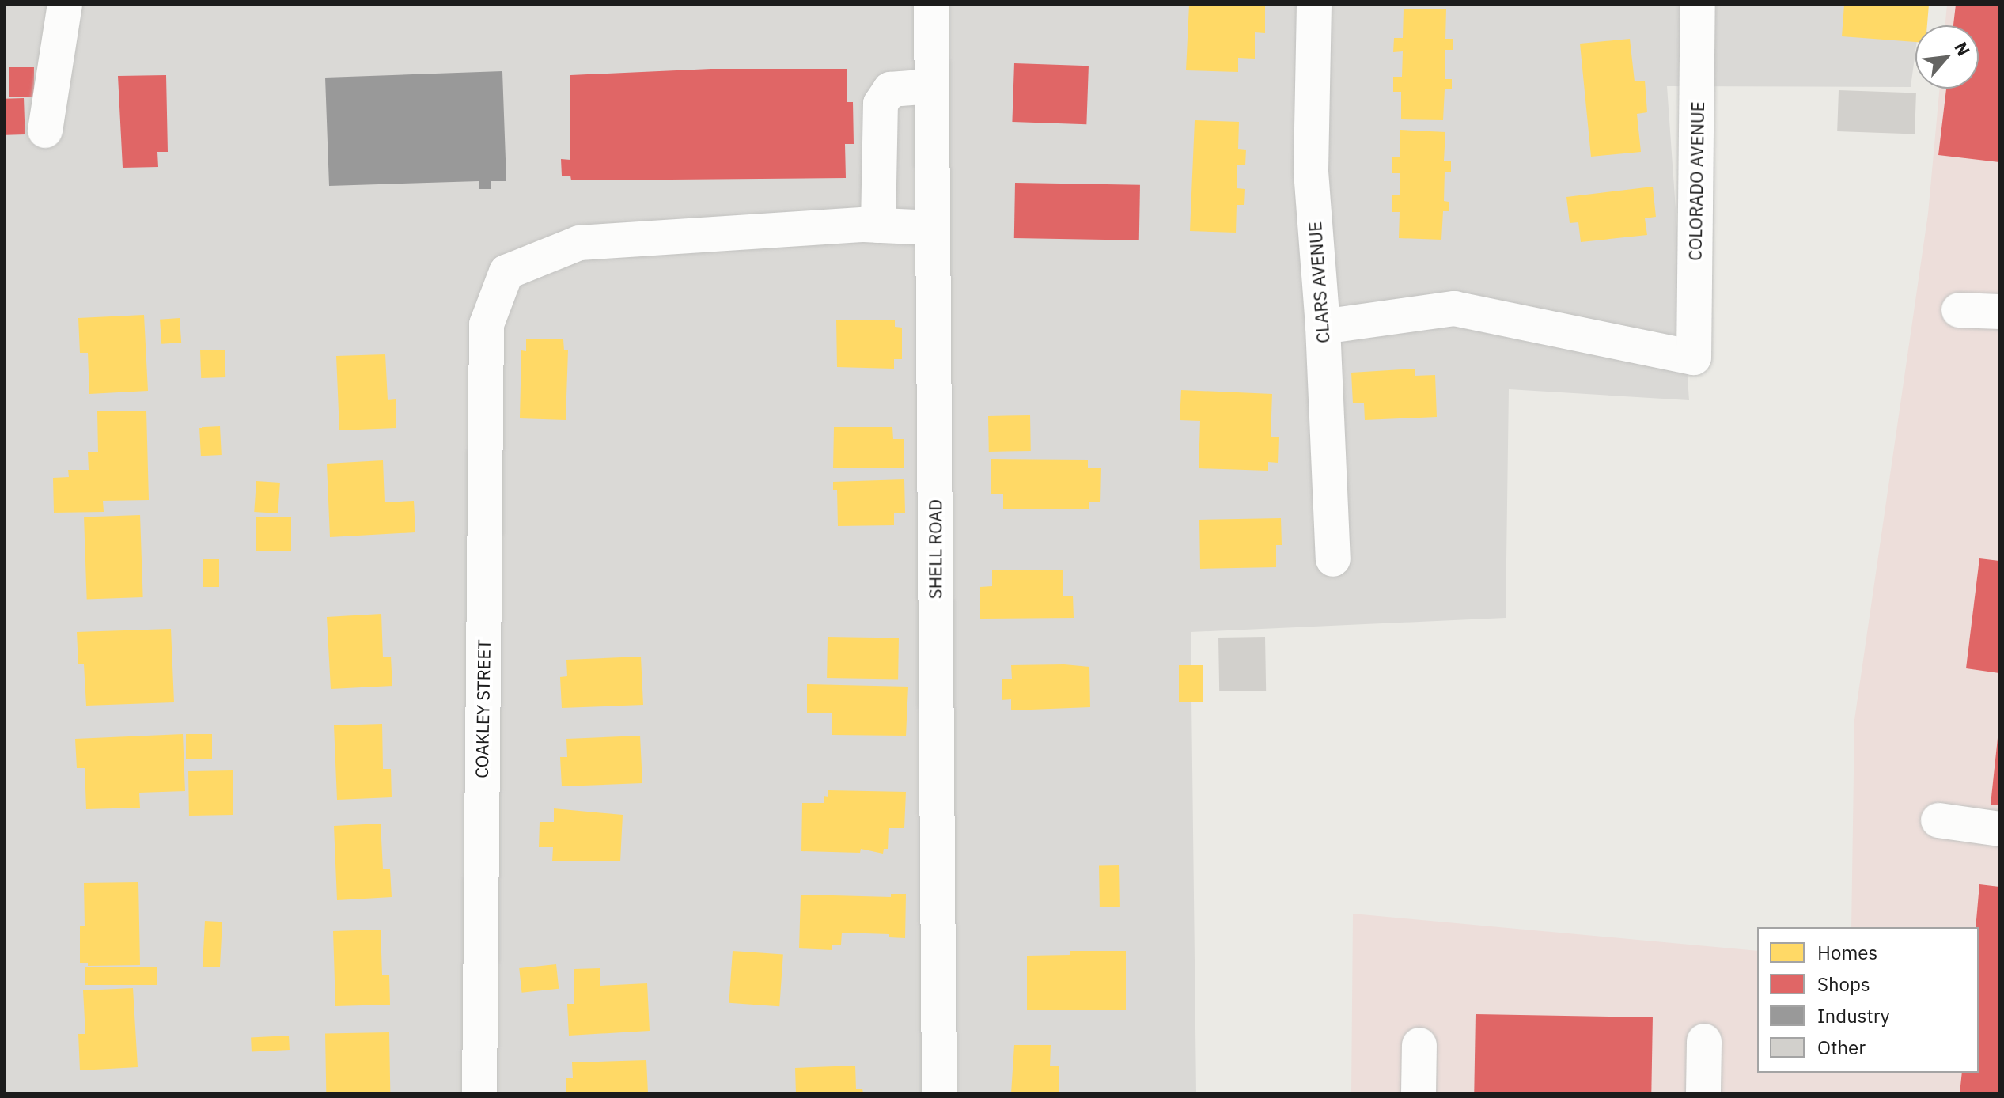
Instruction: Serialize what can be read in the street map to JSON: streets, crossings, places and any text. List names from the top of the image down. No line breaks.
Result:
{"streets":{"street":["COLORADO AVENUE","CLARS AVENUE","SHELL ROAD","COAKLEY STREET"]},"crossings":[["COLORADO AVENUE","CLARS AVENUE"]],"legend":["Homes","Shops","Industry","Other"],"north":"top right"}
